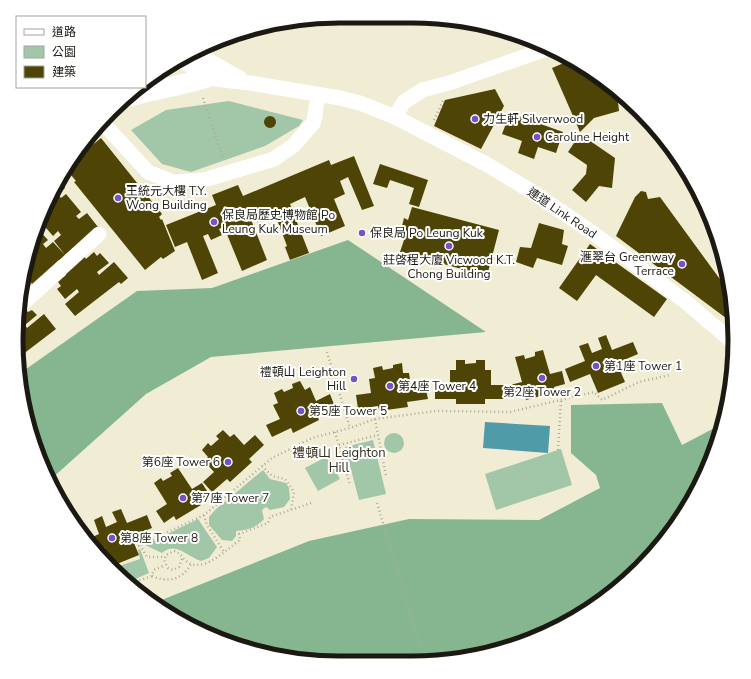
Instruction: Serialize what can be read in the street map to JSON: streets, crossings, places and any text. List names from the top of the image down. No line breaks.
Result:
{"streets":{"street":["連道 Link Road"]},"districts":["禮頓山 Leighton Hill"],"places":["力生軒 Silverwood","Caroline Height","王統元大樓 T.Y. Wong Building","保良局歷史博物館 Po Leung Kuk Museum","保良局 Po Leung Kuk","莊啓程大廈 Vicwood K.T. Chong Building","滙翠台 Greenway Terrace","第1座 Tower 1","第2座 Tower 2","禮頓山 Leighton Hill","第4座 Tower 4","第5座 Tower 5","第6座 Tower 6","第7座 Tower 7","第8座 Tower 8"],"legend":["道路","公園","建築"]}
